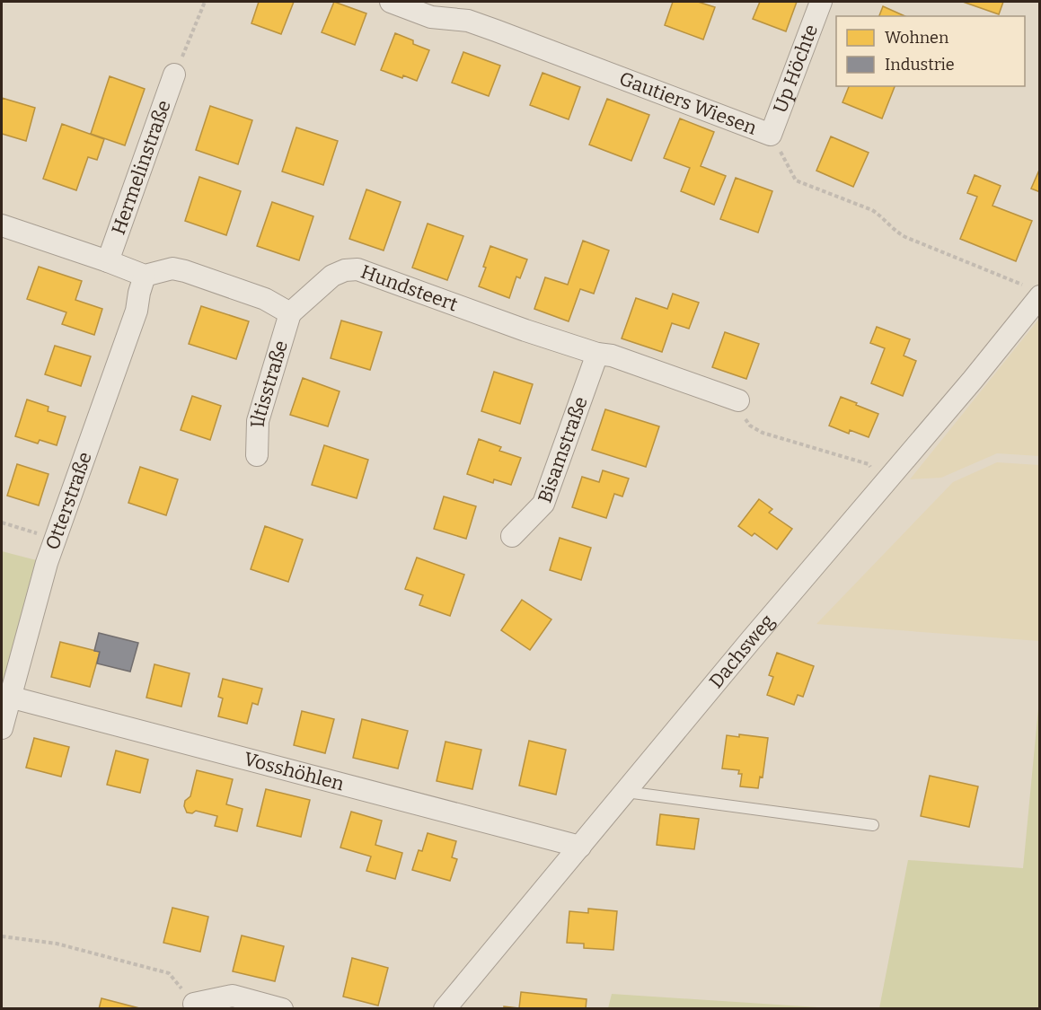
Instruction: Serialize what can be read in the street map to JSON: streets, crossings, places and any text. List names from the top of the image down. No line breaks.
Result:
{"streets":{"street":["Up Höchte","Gautiers Wiesen","Hermelinstraße","Hundsteert","Iltisstraße","Bisamstraße","Otterstraße","Dachsweg","Vosshöhlen"]},"crossings":[["Up Höchte","Gautiers Wiesen"],["Gautiers Wiesen","Dachsweg"],["Hundsteert","Iltisstraße"],["Hundsteert","Bisamstraße"],["Otterstraße","Vosshöhlen"],["Dachsweg","Vosshöhlen"]],"legend":["Wohnen","Industrie"]}
